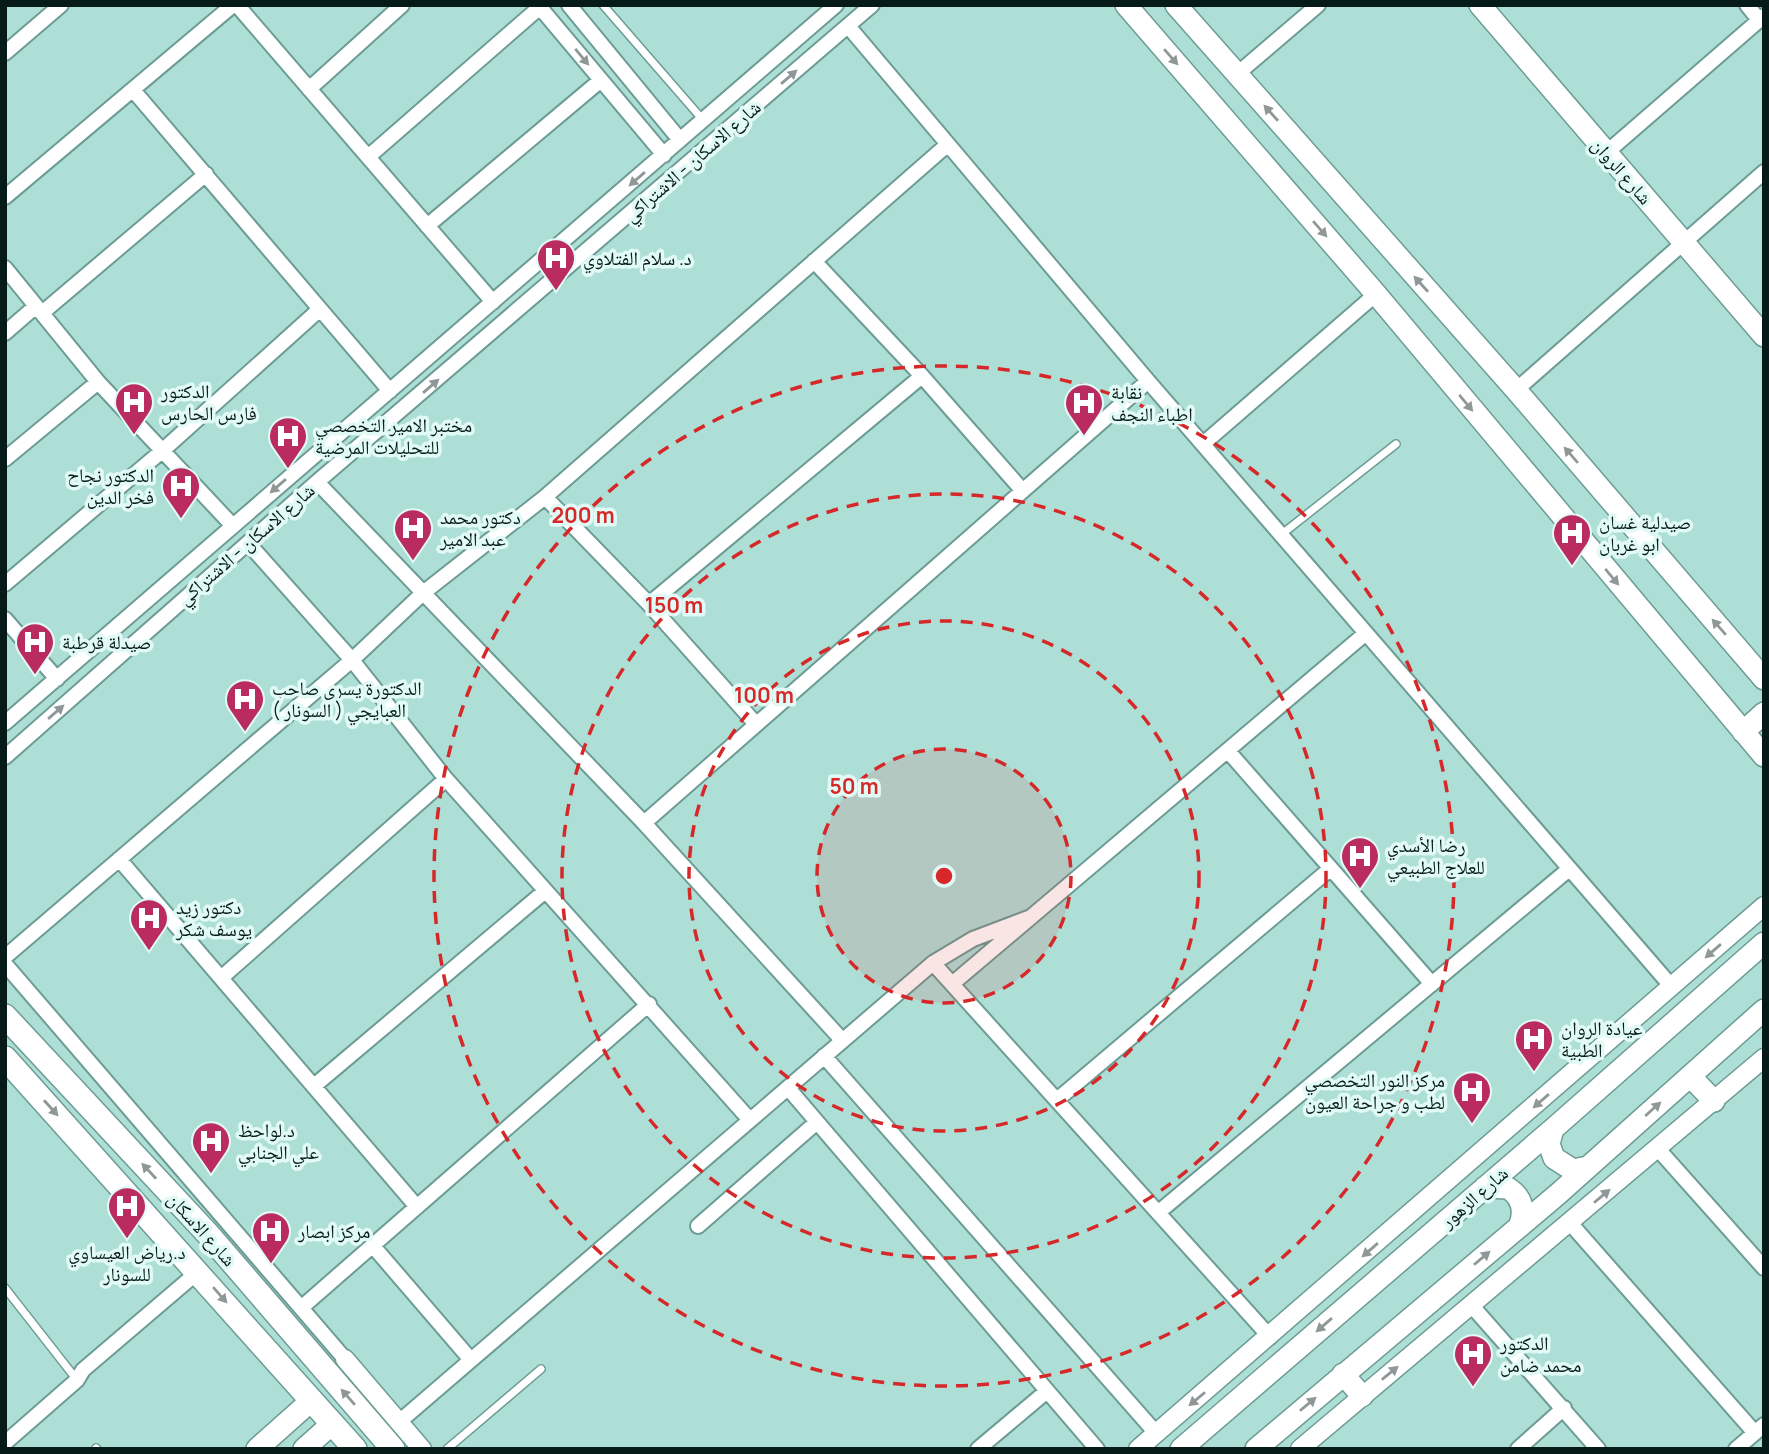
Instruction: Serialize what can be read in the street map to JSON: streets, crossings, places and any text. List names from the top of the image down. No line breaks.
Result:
{"streets":{"main road":["شارع الروان","شارع الزهور","شارع الاسكان"],"street":["شارع الاسكان - الاشتراكي"]},"places":{"hospital":["د. سلام الفتلاوي","الدكتور فارس الحارس","نقابة اطباء النجف","مختبر الامير التخصصي للتحليلات المرضية","الدكتور نجاح فخر الدين","دكتور محمد عبد الامير","صيدلية غسان ابو غربان","صيدلة قرطبة","الدكتورة يسرى صاحب العبايجي ( السونار )","رضا الأسدي للعلاج الطبيعي","دكتور زيد يوسف شكر","عيادة الروان الطبية","مركز النور التخصصي لطب و جراحة العيون","د.لواحظ علي الجنابي","د.رياض العيساوي للسونار","مركز ابصار","الدكتور محمد ضامن"]},"rings":["200 m","150 m","100 m","50 m"]}
